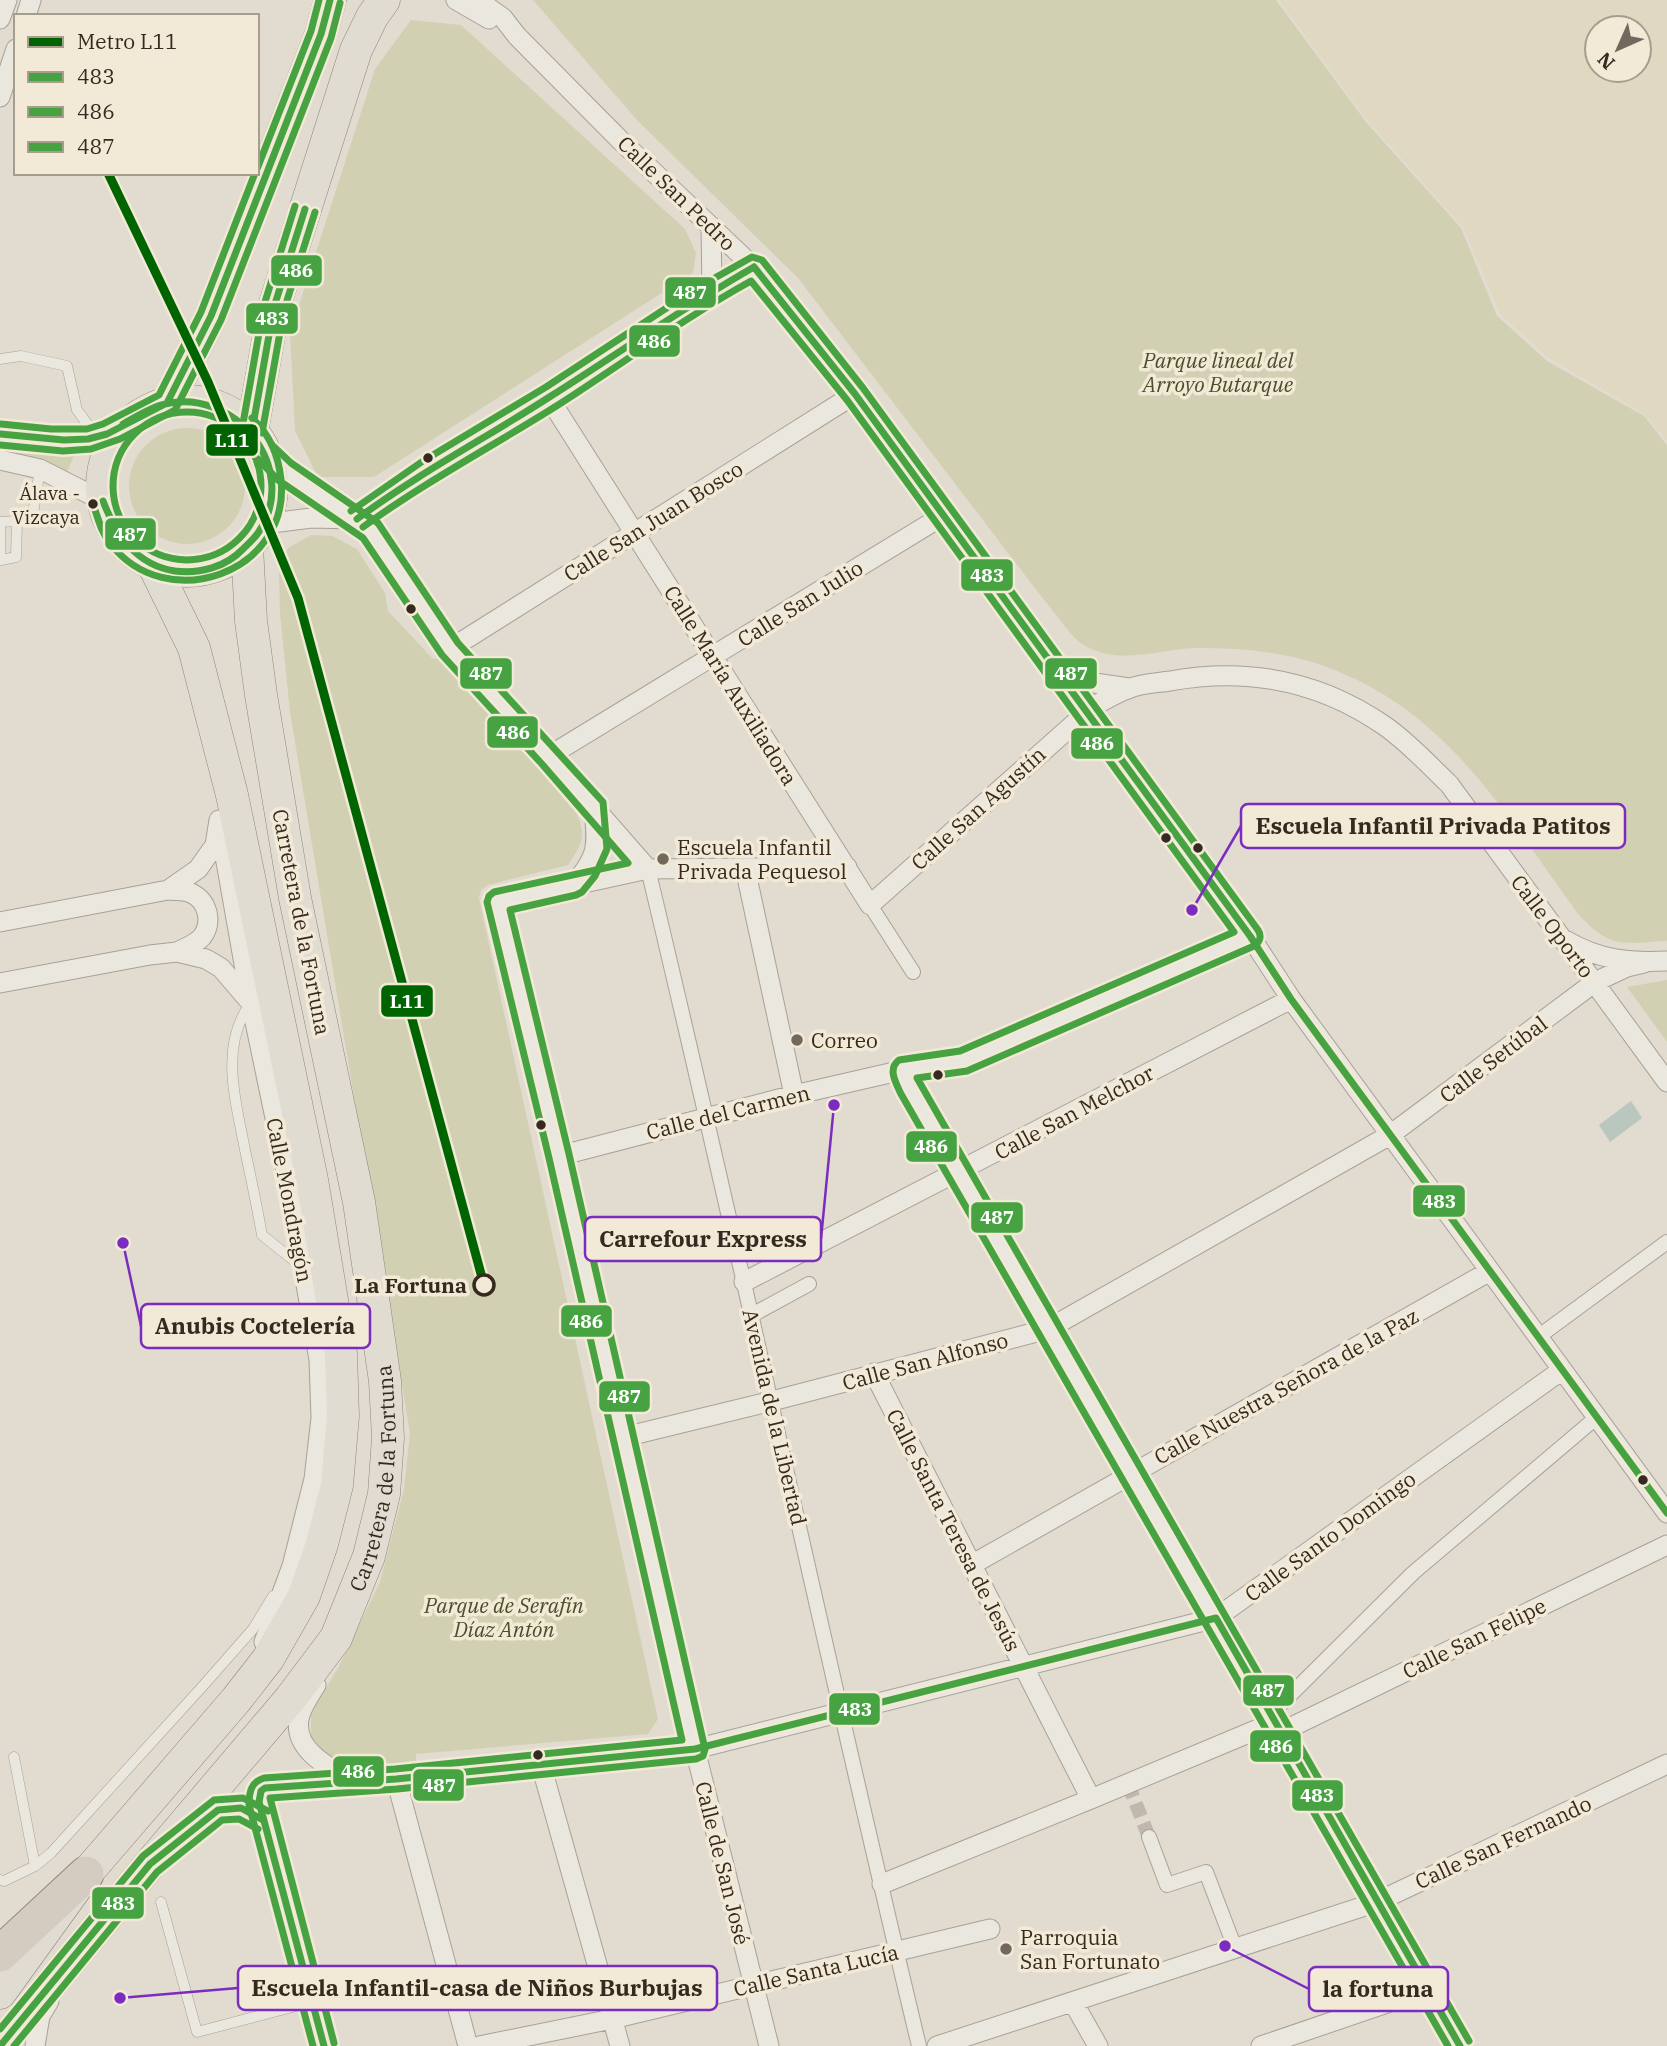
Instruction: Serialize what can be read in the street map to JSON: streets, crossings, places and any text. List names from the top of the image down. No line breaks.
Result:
{"streets":{"main road":["Carretera de la Fortuna"],"street":["Calle San Pedro","Calle San Juan Bosco","Calle San Julio","Calle María Auxiliadora","Calle San Agustín","Calle Oporto","Calle Setúbal","Calle del Carmen","Calle San Melchor","Calle Mondragón","Calle San Alfonso","Calle Nuestra Señora de la Paz","Avenida de la Libertad","Calle Santa Teresa de Jesús","Calle Santo Domingo","Calle San Felipe","Calle San Fernando","Calle de San José","Calle Santa Lucía"]},"crossings":[["Calle San Pedro","Calle San Juan Bosco"],["Calle San Pedro","Calle San Julio"],["Calle San Pedro","Calle San Agustín"],["Calle San Pedro","Calle Oporto"],["Calle San Pedro","Calle Setúbal"],["Calle San Pedro","Calle del Carmen"],["Calle San Pedro","Calle San Melchor"],["Calle San Pedro","Calle San Alfonso"],["Calle San Pedro","Calle Nuestra Señora de la Paz"],["Calle San Pedro","Calle Santo Domingo"],["Calle San Juan Bosco","Calle María Auxiliadora"],["Calle San Juan Bosco","Avenida de la Libertad"],["Calle San Julio","Calle María Auxiliadora"],["Calle San Julio","Avenida de la Libertad"],["Calle María Auxiliadora","Calle San Agustín"],["Calle San Agustín","Calle Oporto"],["Carretera de la Fortuna","Calle Mondragón"],["Carretera de la Fortuna","Avenida de la Libertad"],["Calle Oporto","Calle Setúbal"],["Calle Setúbal","Calle San Alfonso"],["Calle del Carmen","Avenida de la Libertad"],["Calle del Carmen","Calle de San José"],["Calle San Melchor","Avenida de la Libertad"],["Calle San Alfonso","Avenida de la Libertad"],["Calle San Alfonso","Calle Santa Teresa de Jesús"],["Calle San Alfonso","Calle de San José"],["Calle Nuestra Señora de la Paz","Calle Santa Teresa de Jesús"],["Avenida de la Libertad","Calle Santo Domingo"],["Avenida de la Libertad","Calle San Felipe"],["Avenida de la Libertad","Calle Santa Lucía"],["Calle Santa Teresa de Jesús","Calle Santo Domingo"],["Calle Santa Teresa de Jesús","Calle San Felipe"],["Calle Santo Domingo","Calle de San José"],["Calle de San José","Calle Santa Lucía"]],"parks":["Parque lineal del Arroyo Butarque","Parque de Serafín Díaz Antón"],"places":["Álava - Vizcaya","Escuela Infantil Privada Pequesol","Escuela Infantil Privada Patitos","Correo","Carrefour Express","Anubis Coctelería","La Fortuna","la fortuna","Parroquia San Fortunato","Escuela Infantil-casa de Niños Burbujas"],"lines":["transit line 483","transit line 487","transit line 486","metro line L11"],"legend":["Metro L11","483","486","487"],"north":"bottom left"}
